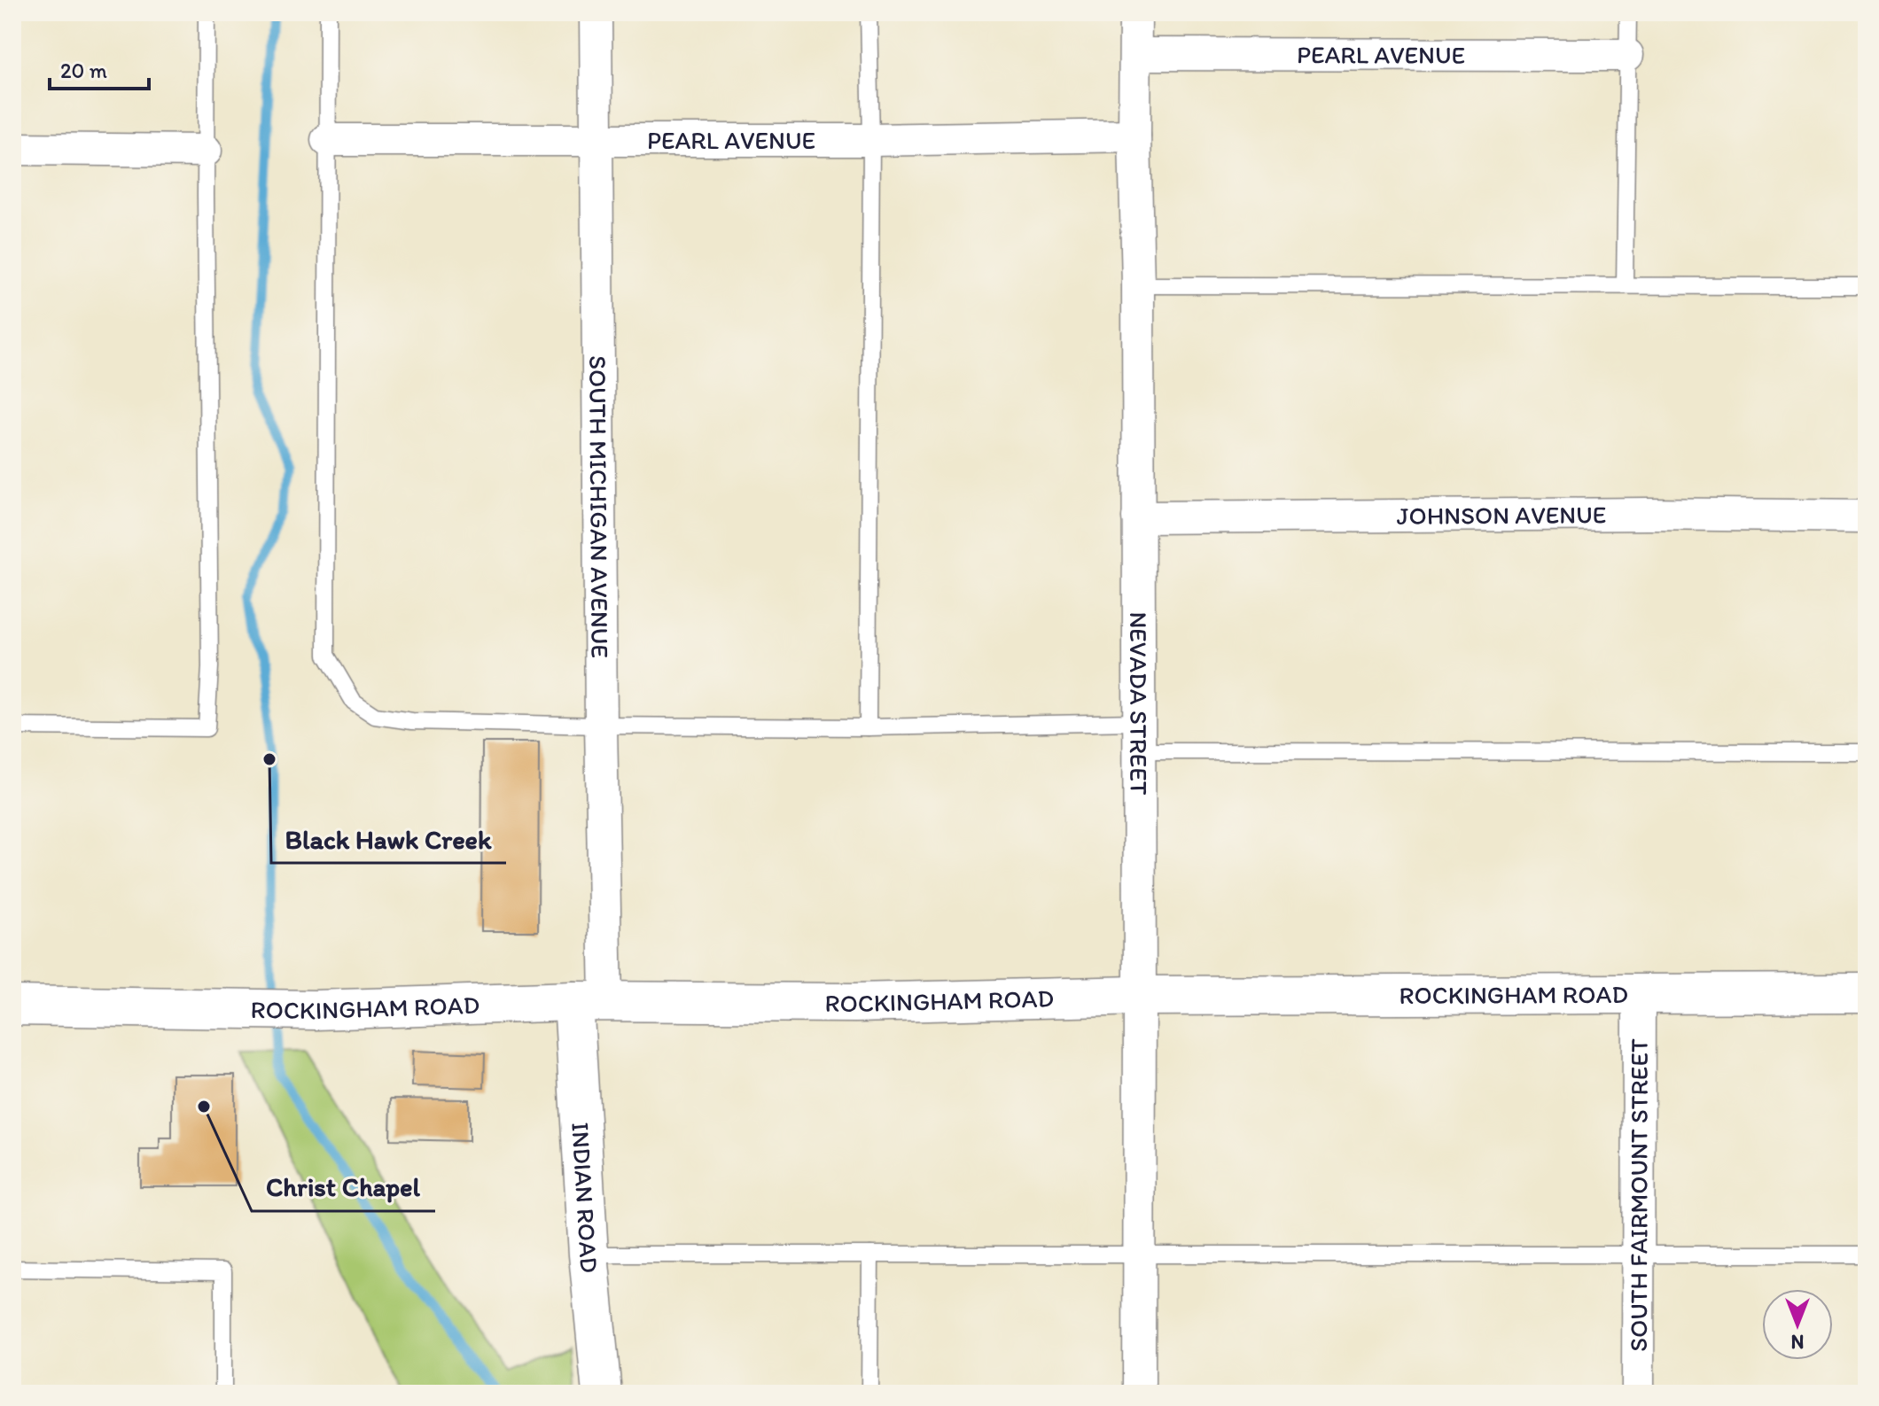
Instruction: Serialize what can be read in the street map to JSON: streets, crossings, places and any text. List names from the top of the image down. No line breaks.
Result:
{"streets":{"street":["PEARL AVENUE","SOUTH MICHIGAN AVENUE","JOHNSON AVENUE","NEVADA STREET","ROCKINGHAM ROAD","SOUTH FAIRMOUNT STREET","INDIAN ROAD"]},"crossings":[["PEARL AVENUE","SOUTH MICHIGAN AVENUE"],["PEARL AVENUE","NEVADA STREET"],["SOUTH MICHIGAN AVENUE","ROCKINGHAM ROAD"],["SOUTH MICHIGAN AVENUE","INDIAN ROAD"],["JOHNSON AVENUE","NEVADA STREET"],["NEVADA STREET","ROCKINGHAM ROAD"],["ROCKINGHAM ROAD","SOUTH FAIRMOUNT STREET"],["ROCKINGHAM ROAD","INDIAN ROAD"]],"places":["Black Hawk Creek","Christ Chapel"],"scale_bar":"20 m","north":"bottom"}
